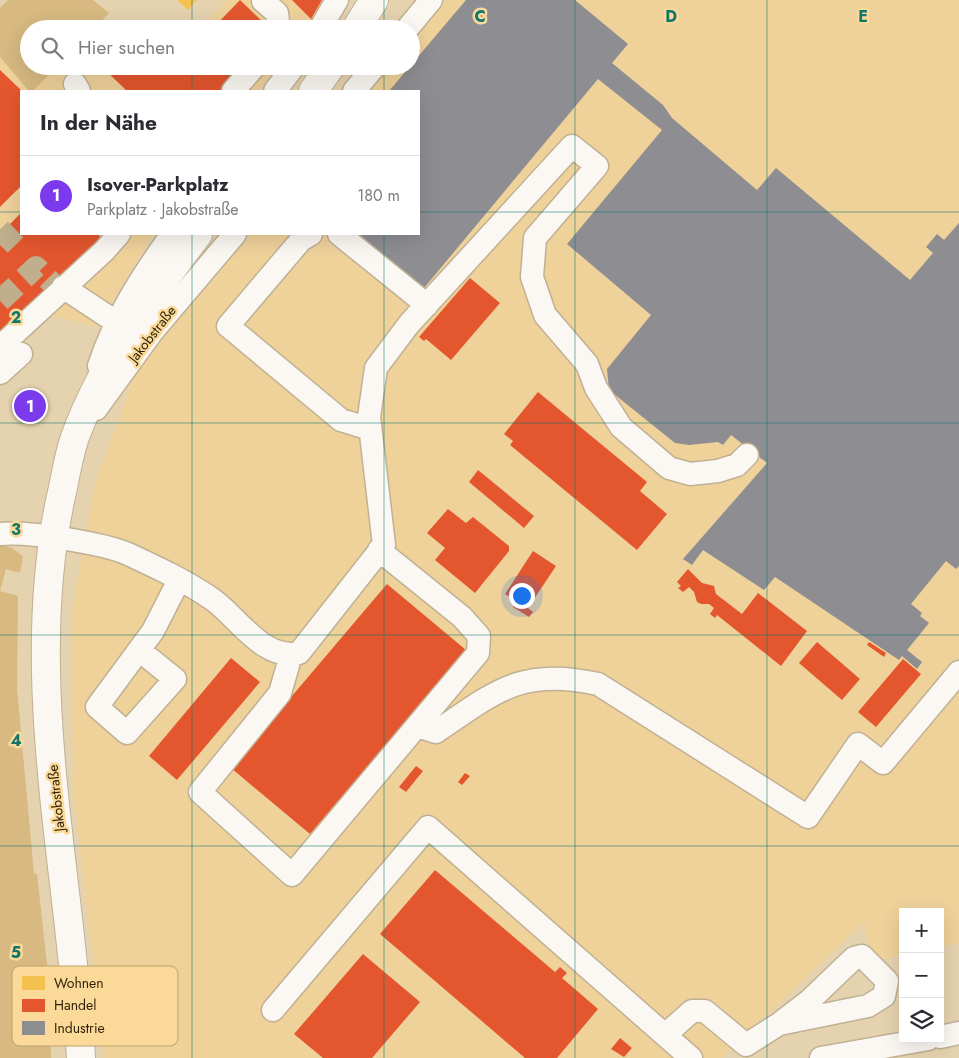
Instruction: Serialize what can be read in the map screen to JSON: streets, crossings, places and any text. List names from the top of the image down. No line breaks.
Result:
{"streets":{"main road":["Jakobstraße"]},"legend":["Wohnen","Handel","Industrie"],"page":{"search":"Hier suchen","heading":"In der Nähe","list":[{"mark":"1","name":"Isover-Parkplatz","note":"Parkplatz · Jakobstraße","value":"180 m"}],"pins":"1","map_buttons":["+","−"]},"grid":{"columns":["C","D","E"],"rows":["2","3","4","5"]}}
